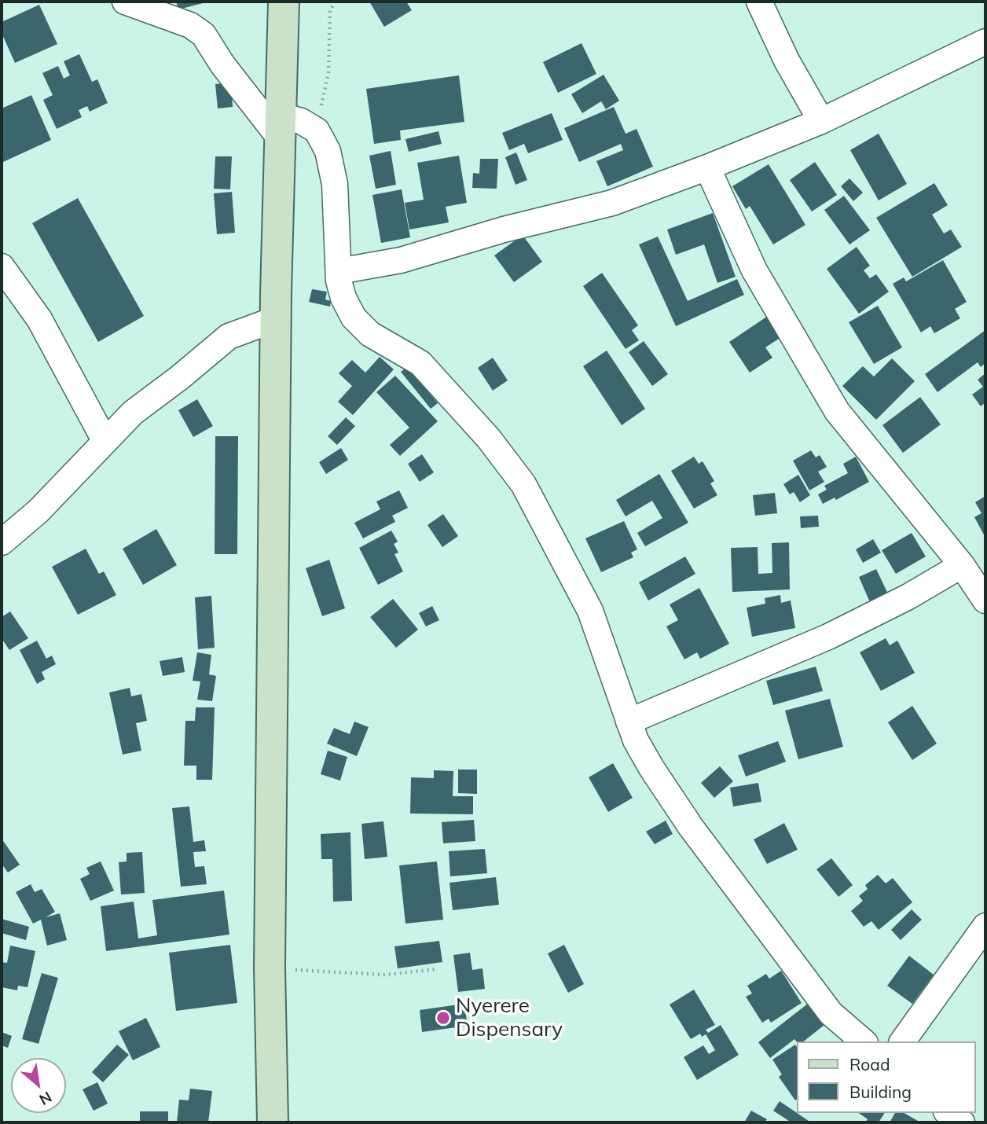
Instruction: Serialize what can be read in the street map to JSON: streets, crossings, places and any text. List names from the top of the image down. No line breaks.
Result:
{"places":["Nyerere Dispensary"],"legend":["Road","Building"],"north":"bottom right"}
